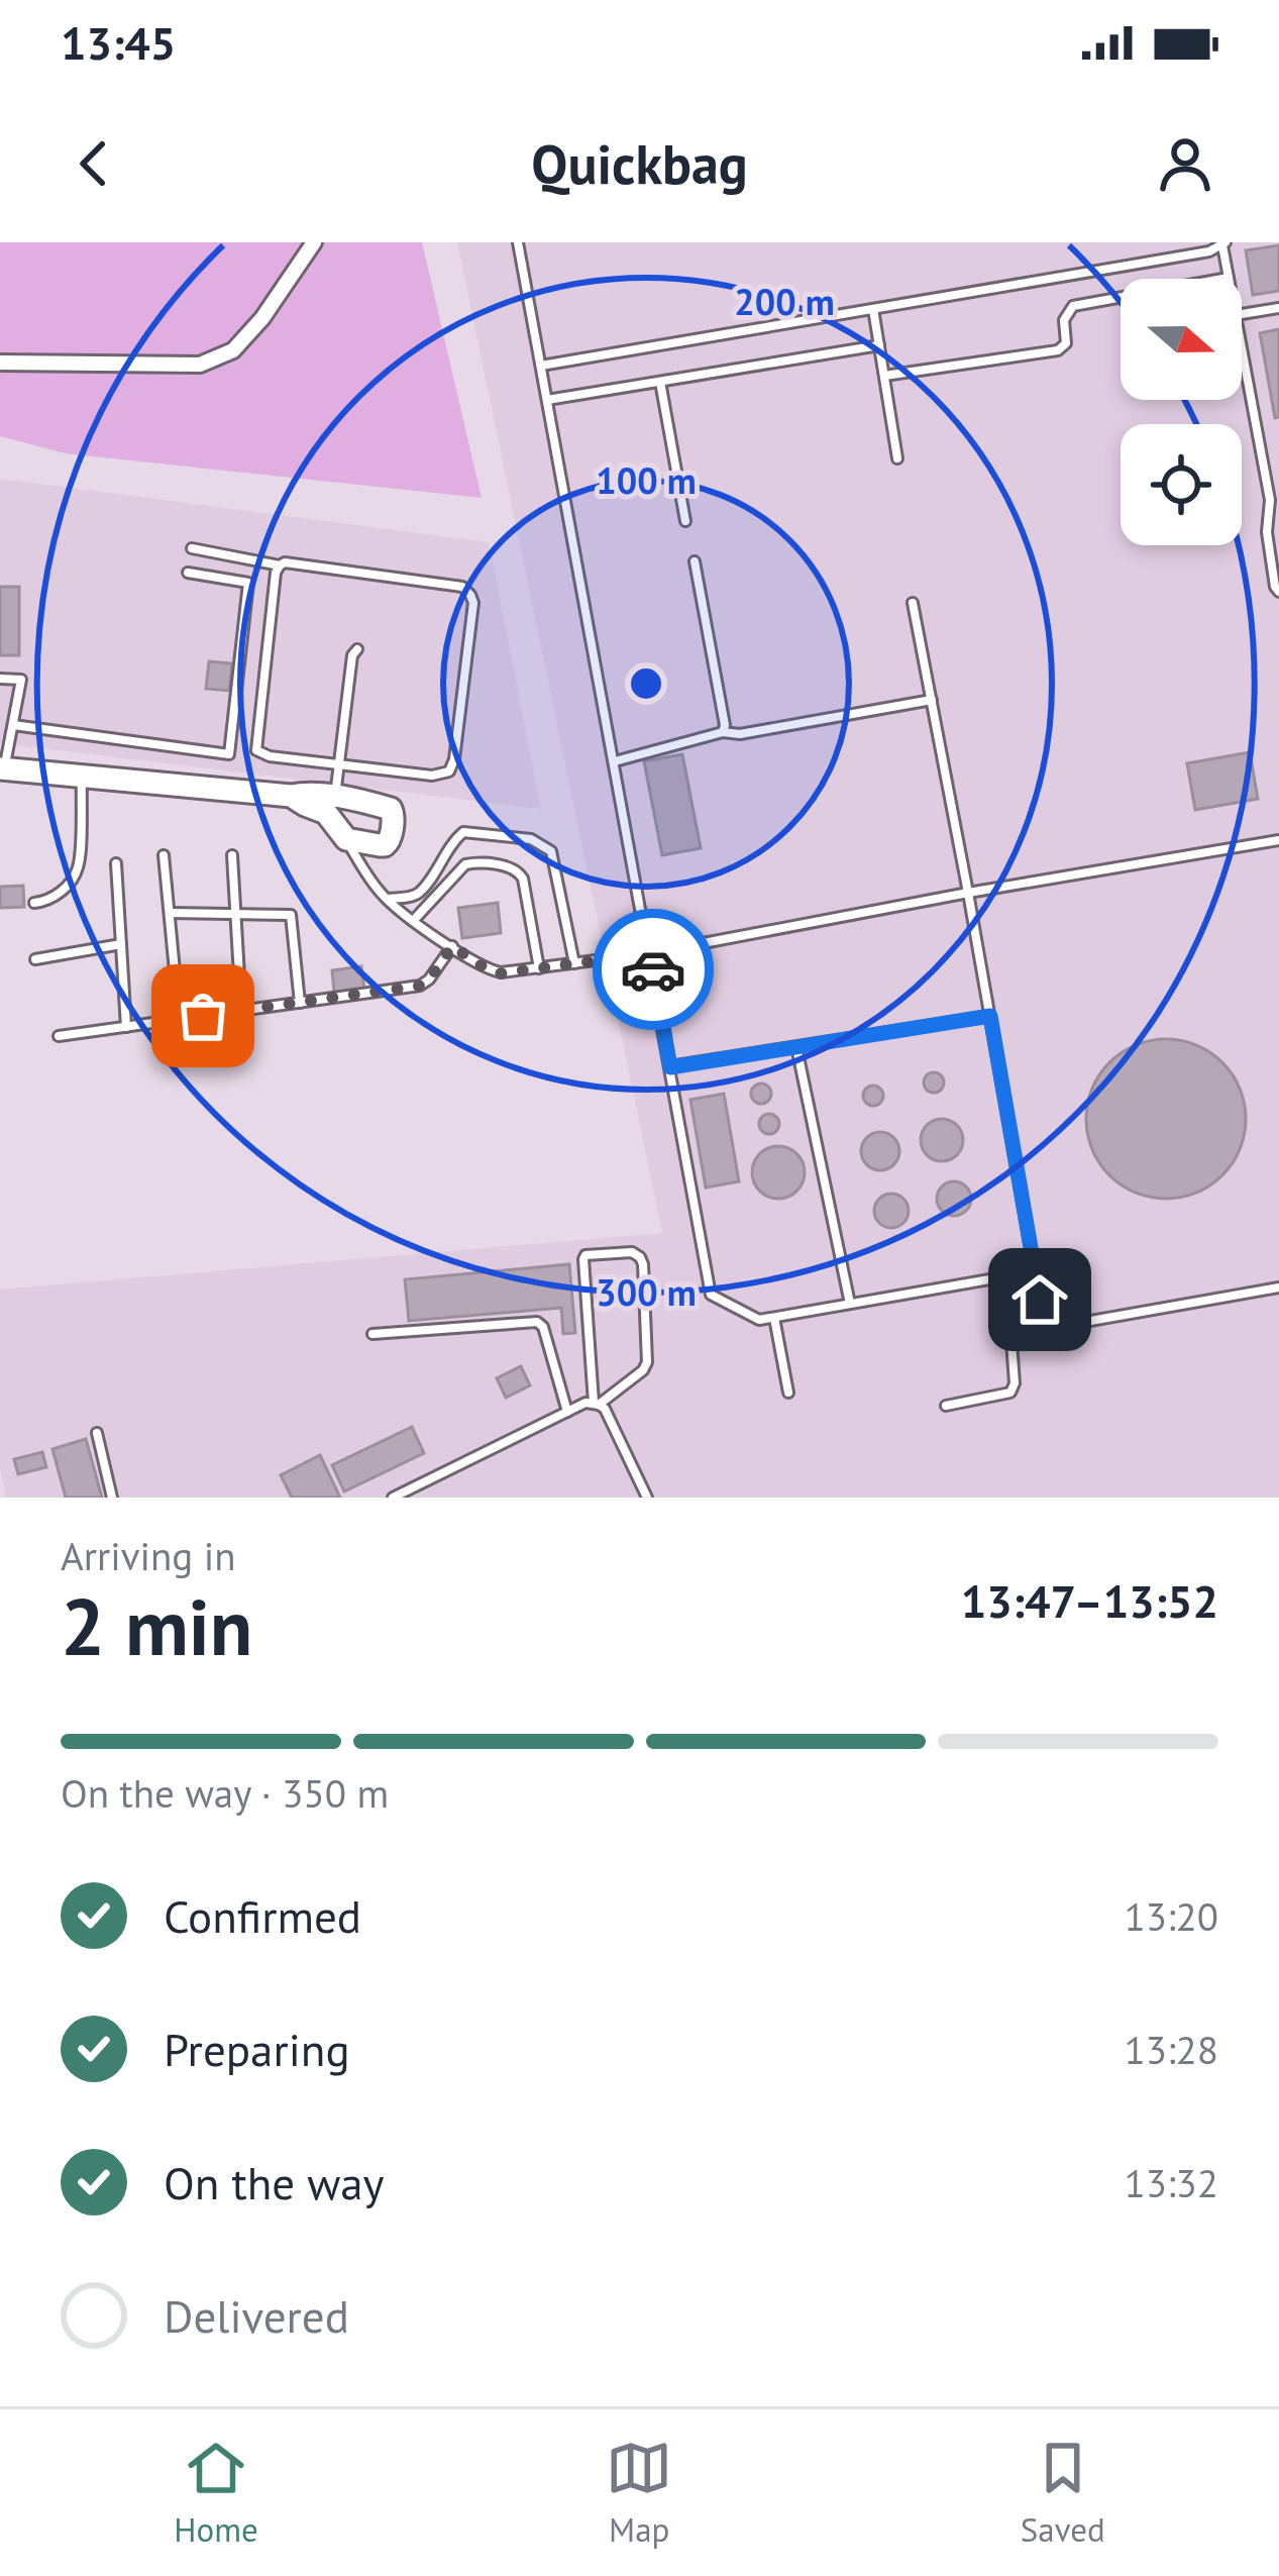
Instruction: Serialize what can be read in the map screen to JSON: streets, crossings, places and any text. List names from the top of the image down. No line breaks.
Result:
{"north":"right","page":{"status":"13:45","header":"Quickbag","heading":["2 min","Arriving in","13:47–13:52"],"bar":"On the way · 350 m","list":[["Confirmed","13:20"],["Preparing","13:28"],["On the way","13:32"],"Delivered"],"tabs":["Home","Map","Saved"]},"rings":["200 m","100 m","300 m"]}
